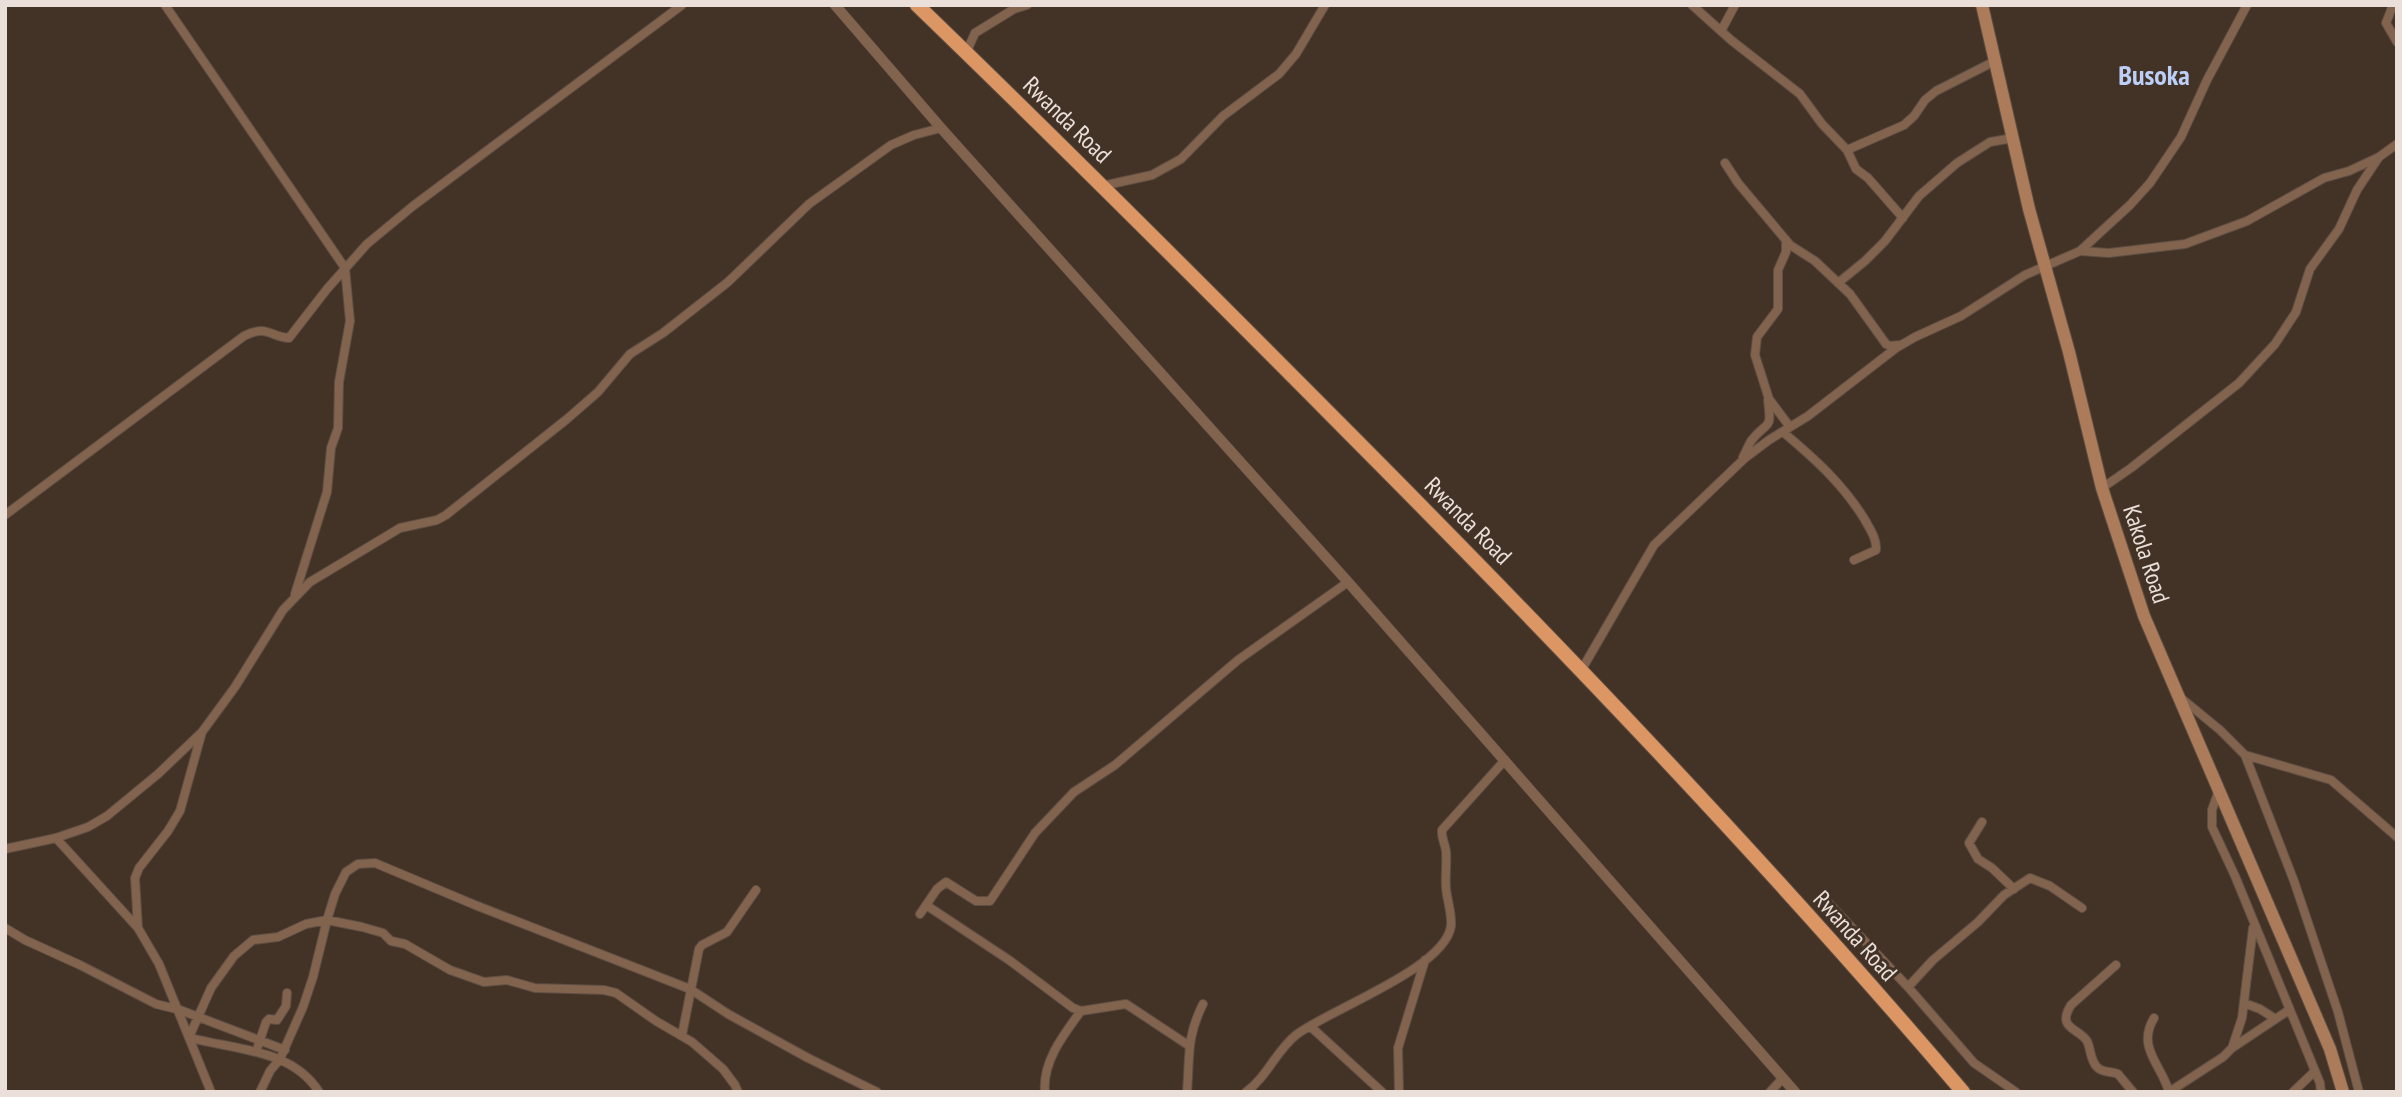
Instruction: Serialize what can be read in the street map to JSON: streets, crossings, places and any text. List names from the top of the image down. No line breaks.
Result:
{"streets":{"highway":["Rwanda Road"],"main road":["Kakola Road"]},"districts":["Busoka"]}
